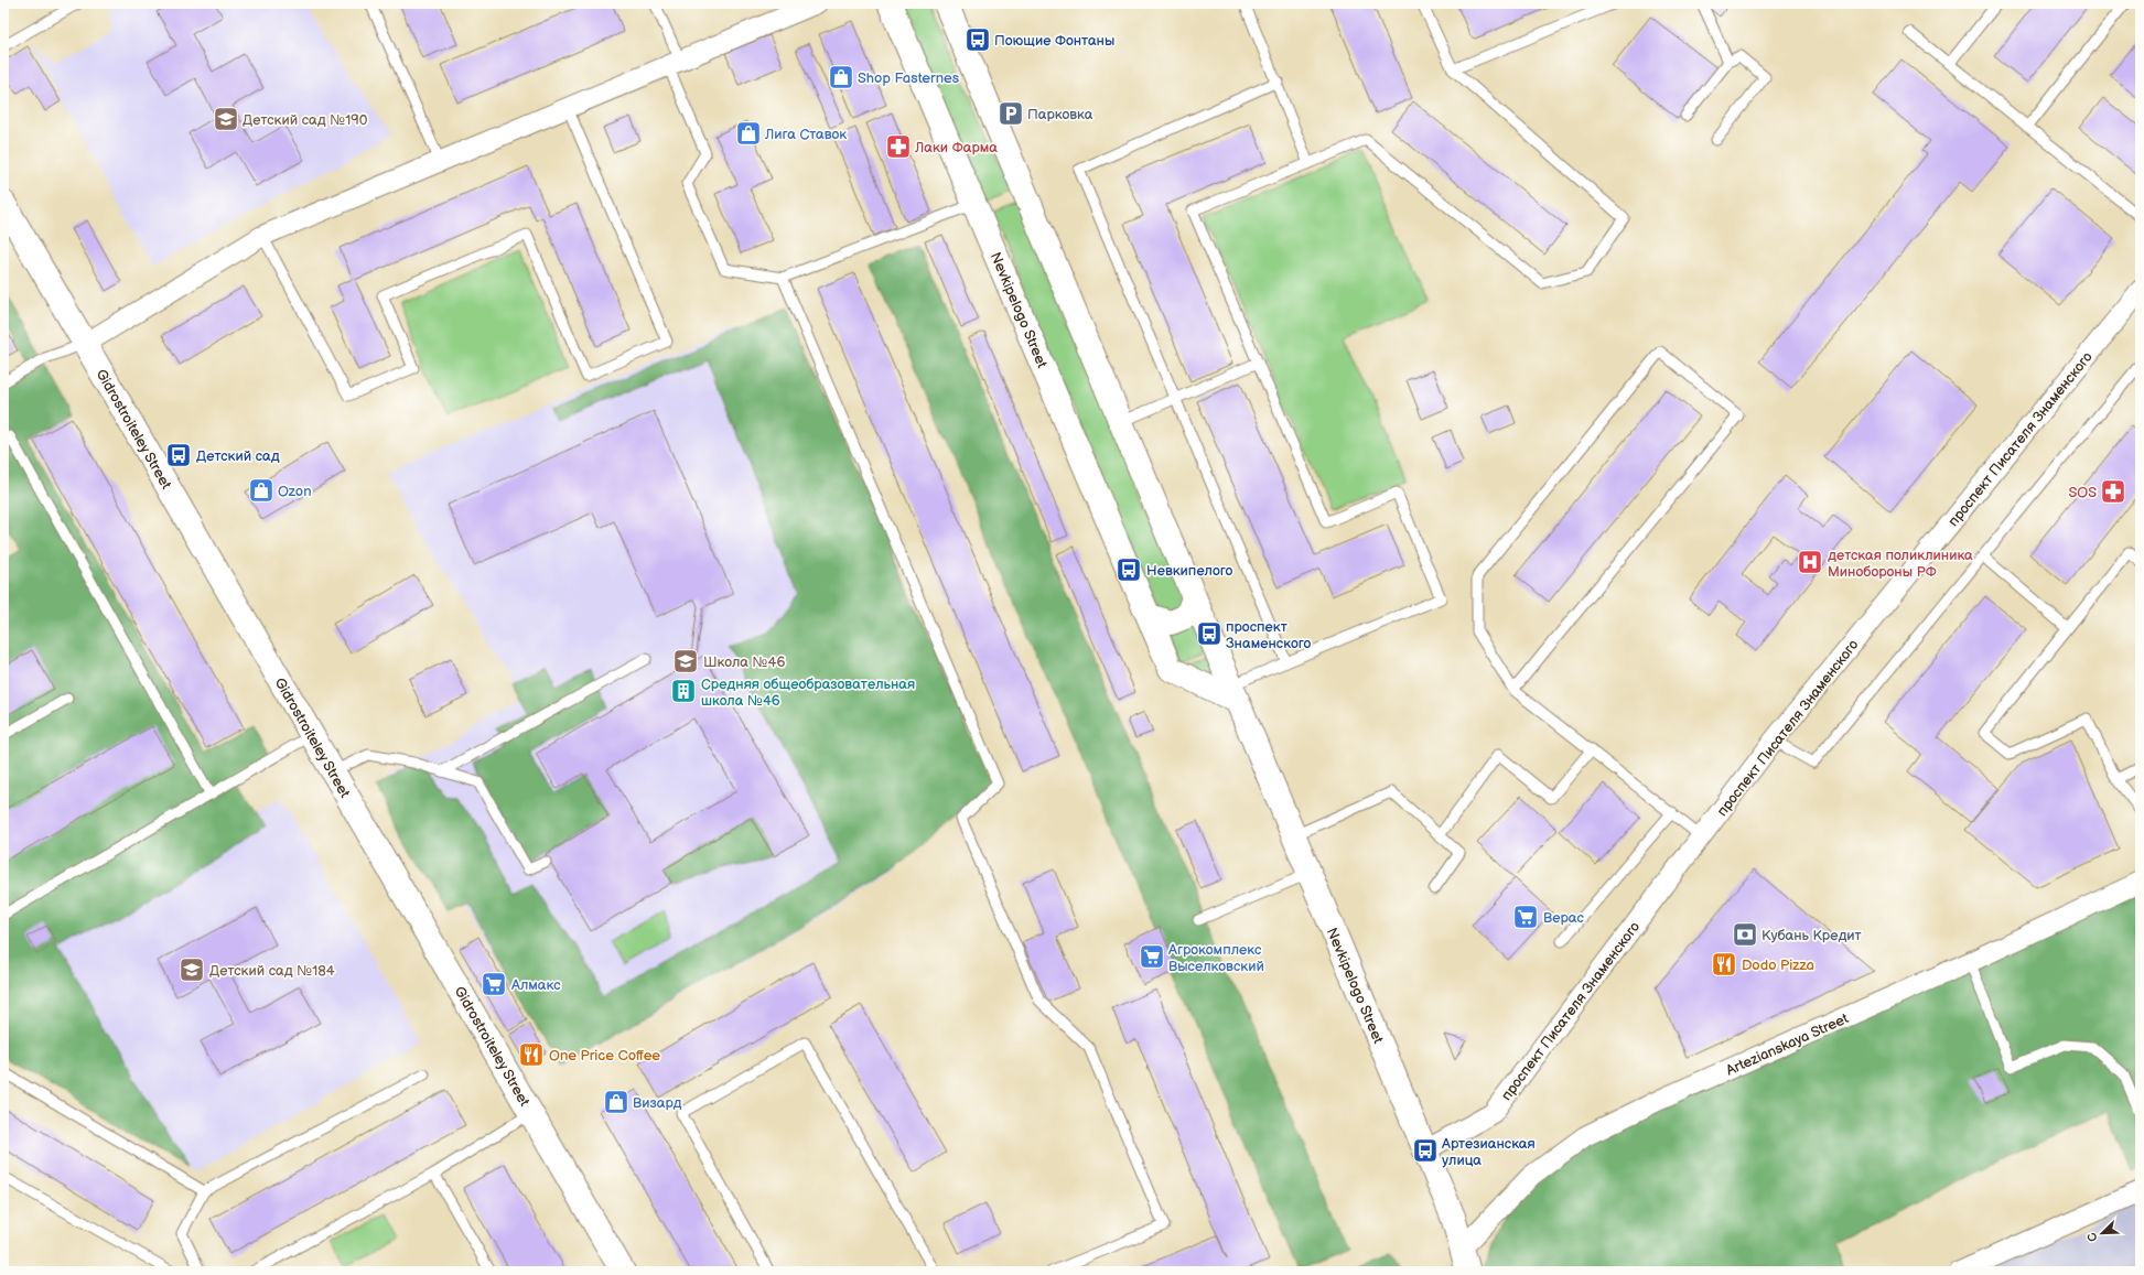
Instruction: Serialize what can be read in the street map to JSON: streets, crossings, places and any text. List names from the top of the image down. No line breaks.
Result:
{"streets":{"street":["Nevkipelogo Street","Gidrostroiteley Street","проспект Писателя Знаменского","Artezianskaya Street"]},"crossings":[["Nevkipelogo Street","проспект Писателя Знаменского"],["Nevkipelogo Street","Artezianskaya Street"]],"places":{"bus stop":["Поющие Фонтаны","Детский сад","Невкипелого","проспект Знаменского","Артезианская улица"],"shop":["Shop Fasternes","Лига Ставок","Ozon","Визард"],"parking":["Парковка"],"school or university":["Детский сад №190","Школа №46","Детский сад №184"],"pharmacy":["Лаки Фарма","SOS"],"hospital":["детская поликлиника Минобороны РФ"],"building":["Средняя общеобразовательная школа №46"],"supermarket":["Верас","Агрокомплекс Выселковский","Алмакс"],"bank":["Кубань Кредит"],"restaurant":["Dodo Pizza","One Price Coffee"]},"north":"bottom left"}
